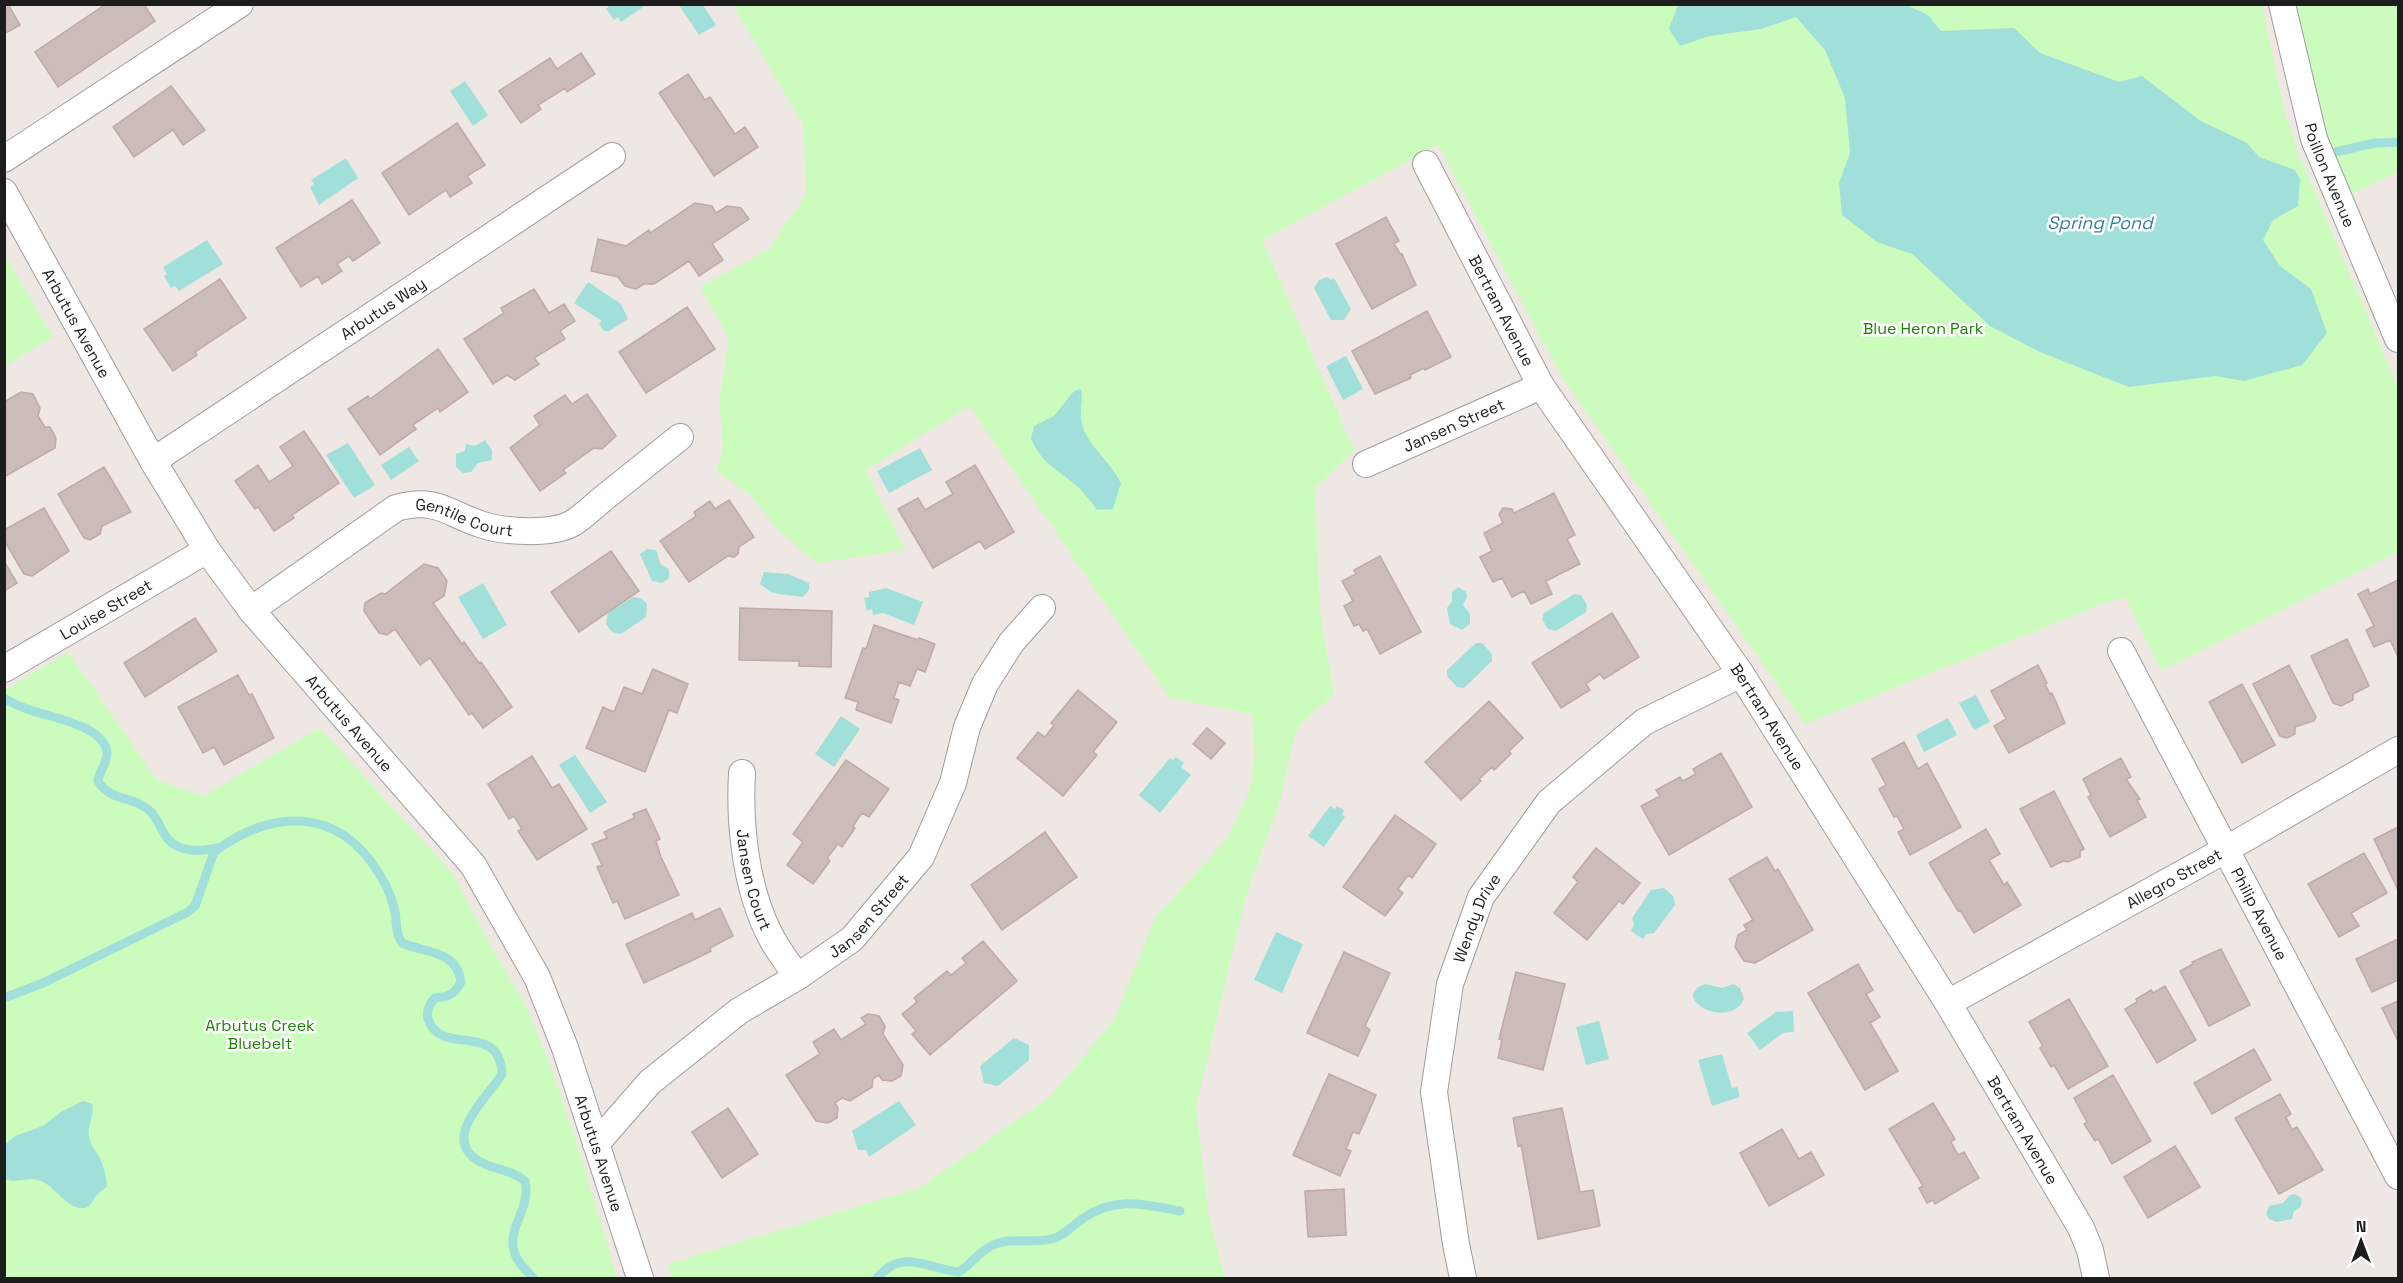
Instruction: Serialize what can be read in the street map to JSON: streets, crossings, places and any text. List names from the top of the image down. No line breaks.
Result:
{"streets":{"street":["Poillon Avenue","Arbutus Way","Bertram Avenue","Arbutus Avenue","Jansen Street","Gentile Court","Louise Street","Allegro Street","Jansen Court","Philip Avenue","Wendy Drive"]},"crossings":[["Arbutus Way","Arbutus Avenue"],["Bertram Avenue","Jansen Street"],["Bertram Avenue","Allegro Street"],["Bertram Avenue","Wendy Drive"],["Arbutus Avenue","Jansen Street"],["Arbutus Avenue","Gentile Court"],["Arbutus Avenue","Louise Street"],["Jansen Street","Jansen Court"],["Allegro Street","Philip Avenue"]],"water":["Spring Pond"],"parks":["Blue Heron Park","Arbutus Creek Bluebelt"],"north":"top"}
